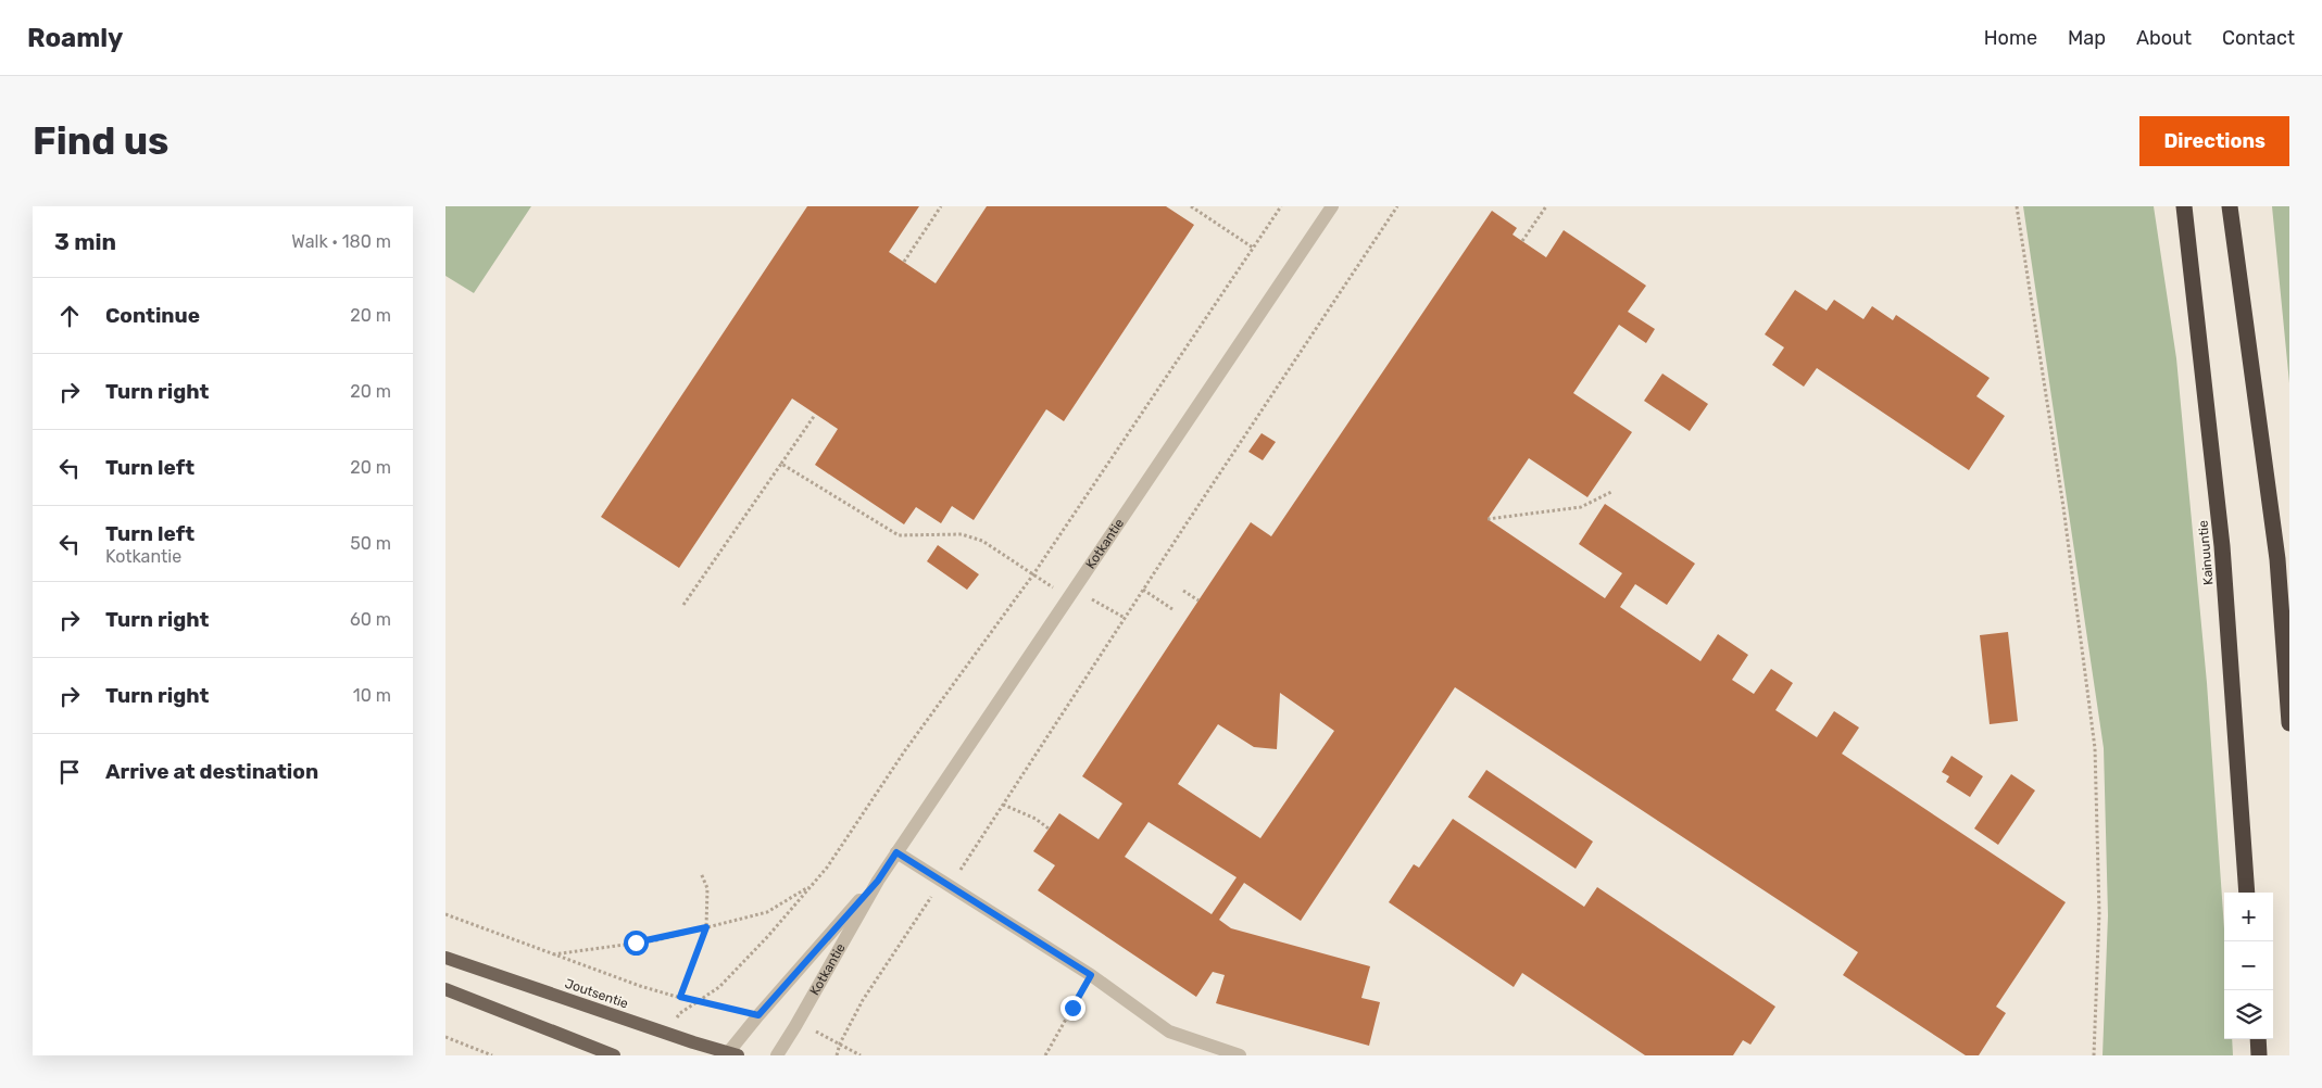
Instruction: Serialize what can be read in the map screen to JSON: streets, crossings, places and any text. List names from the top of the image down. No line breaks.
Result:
{"streets":{"highway":["Kainuuntie"],"main road":["Joutsentie"],"street":["Kotkantie"]},"crossings":[["Kotkantie","Joutsentie"]],"page":{"header":"Roamly","nav":["Home","Map","About","Contact"],"buttons":"Directions","title":"Find us","heading":["3 min","Walk · 180 m"],"list":[["Continue","20 m"],["Turn right","20 m"],["Turn left","20 m"],["Turn left","Kotkantie","50 m"],["Turn right","60 m"],["Turn right","10 m"],"Arrive at destination"],"map_buttons":["+","−"]}}
